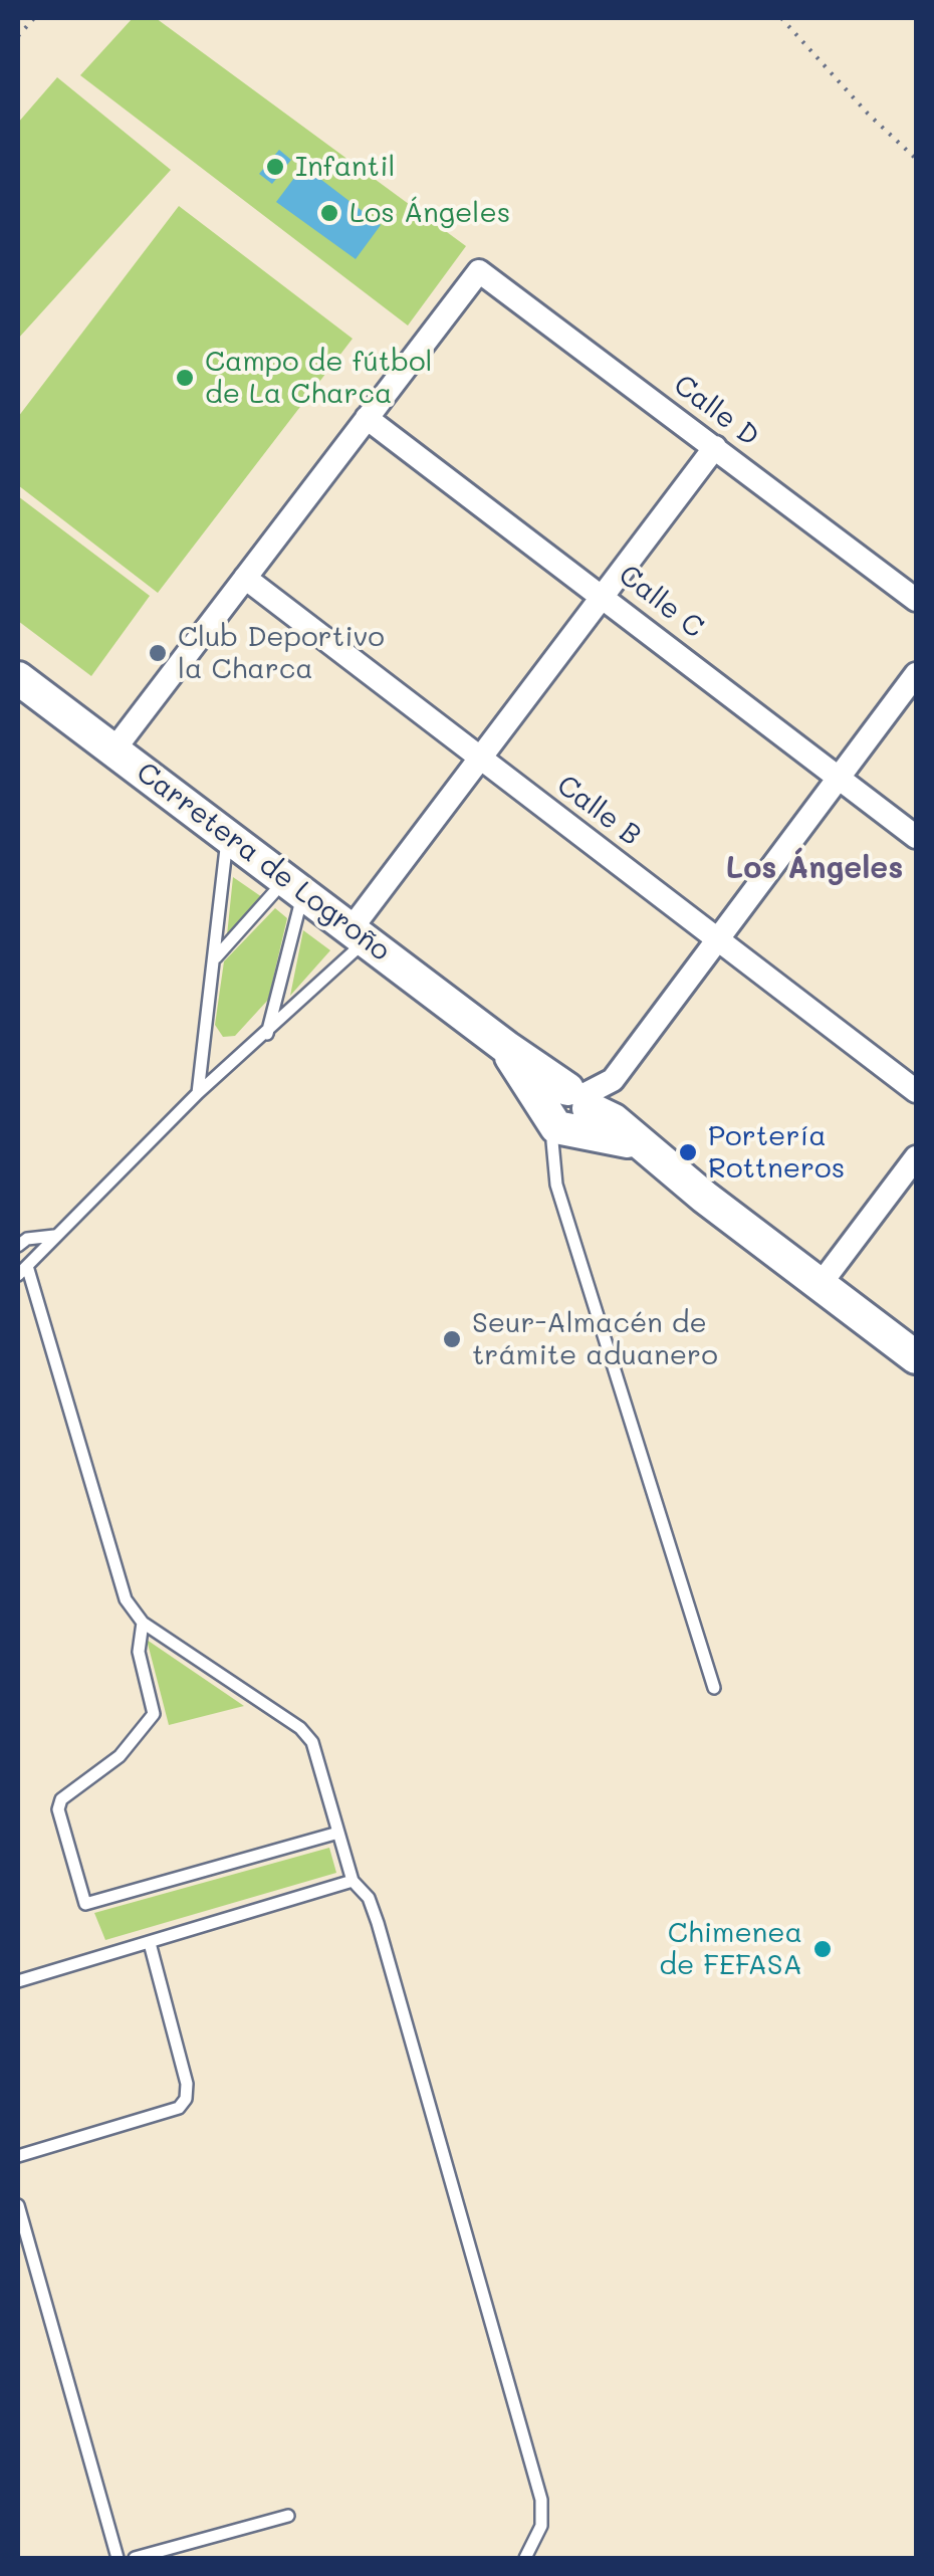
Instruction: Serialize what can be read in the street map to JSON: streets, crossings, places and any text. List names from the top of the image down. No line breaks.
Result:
{"streets":{"main road":["Carretera de Logroño"],"street":["Calle D","Calle C","Calle B"]},"crossings":[["Calle D","Calle C"]],"districts":["Los Ángeles"],"places":["Infantil","Los Ángeles","Campo de fútbol de La Charca","Club Deportivo la Charca","Portería Rottneros","Seur-Almacén de trámite aduanero","Chimenea de FEFASA"]}
